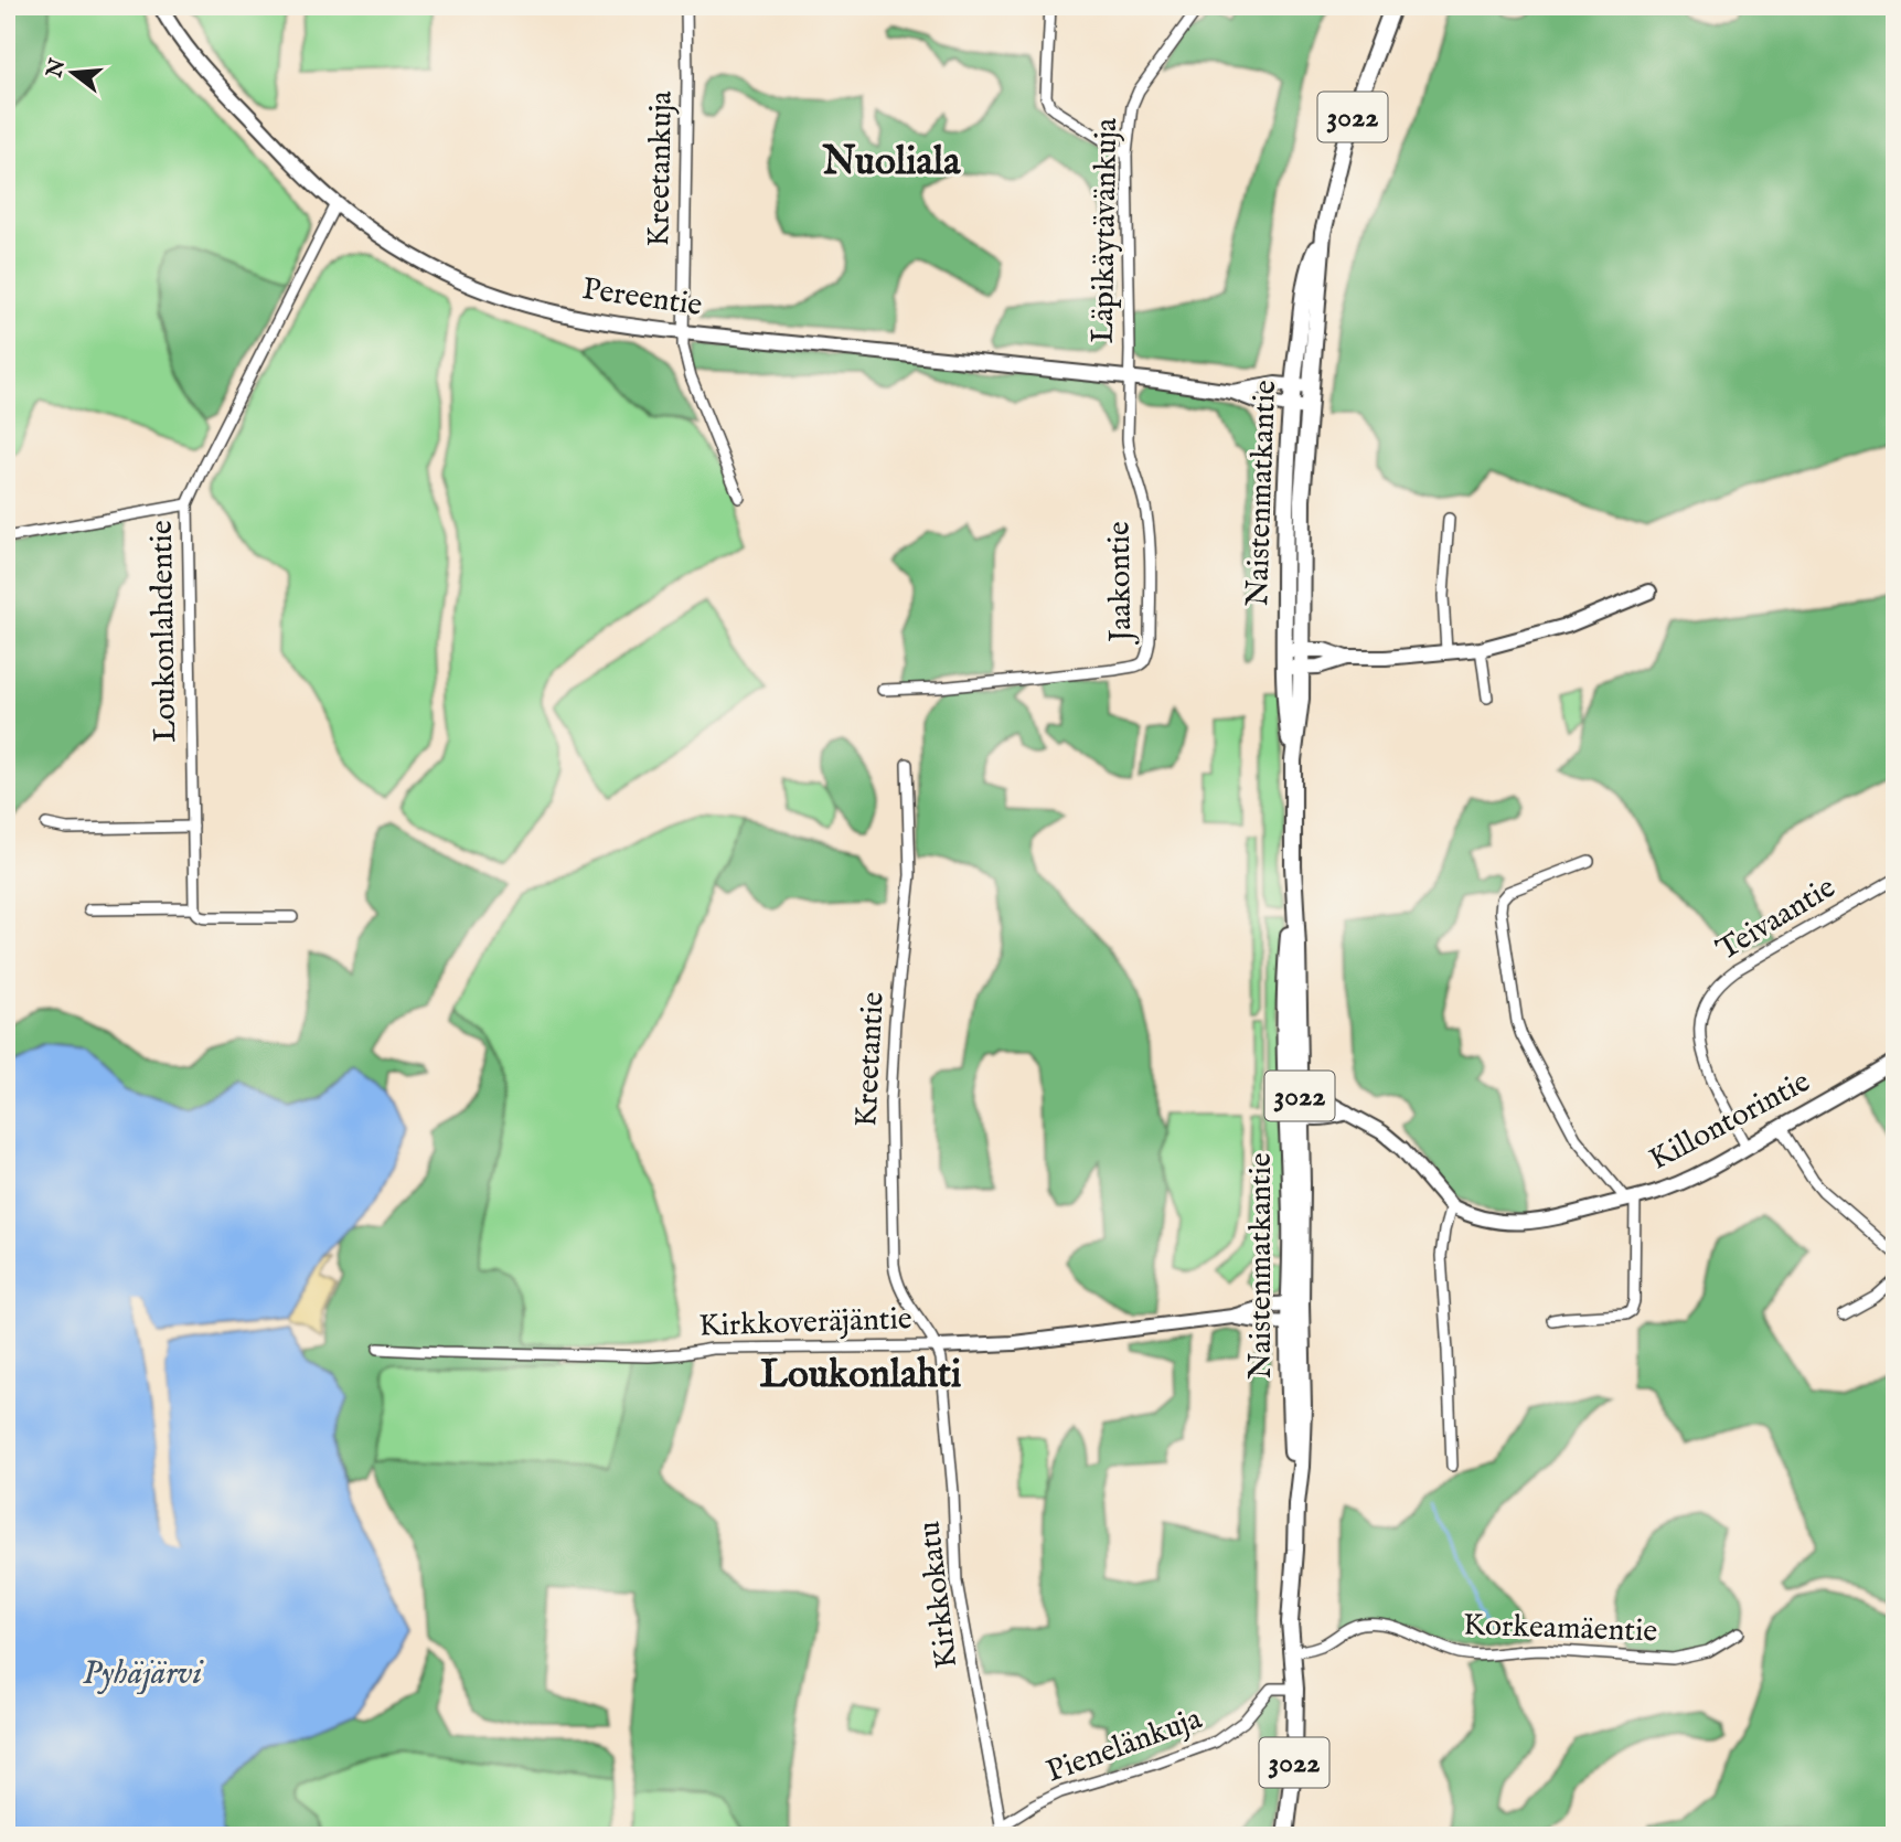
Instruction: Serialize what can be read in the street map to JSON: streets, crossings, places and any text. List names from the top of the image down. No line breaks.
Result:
{"streets":{"main road":["3022","Naistenmatkantie"],"street":["Kreetankuja","Läpikäytävänkuja","Pereentie","Jaakontie","Loukonlahdentie","Teivaantie","Kreetantie","Killontorintie","Kirkkoveräjäntie","Kirkkokatu","Korkeamäentie","Pienelänkuja"]},"crossings":[["Kreetankuja","Pereentie"],["Läpikäytävänkuja","Pereentie"],["Läpikäytävänkuja","Jaakontie"],["Pereentie","Naistenmatkantie"],["Pereentie","Jaakontie"],["Pereentie","Loukonlahdentie"],["Naistenmatkantie","Kirkkoveräjäntie"],["Naistenmatkantie","Korkeamäentie"],["Naistenmatkantie","Pienelänkuja"],["Teivaantie","Killontorintie"],["Kreetantie","Kirkkoveräjäntie"],["Kreetantie","Kirkkokatu"],["Kirkkoveräjäntie","Kirkkokatu"],["Kirkkokatu","Pienelänkuja"]],"districts":["Nuoliala","Loukonlahti"],"water":["Pyhäjärvi"],"north":"left"}
